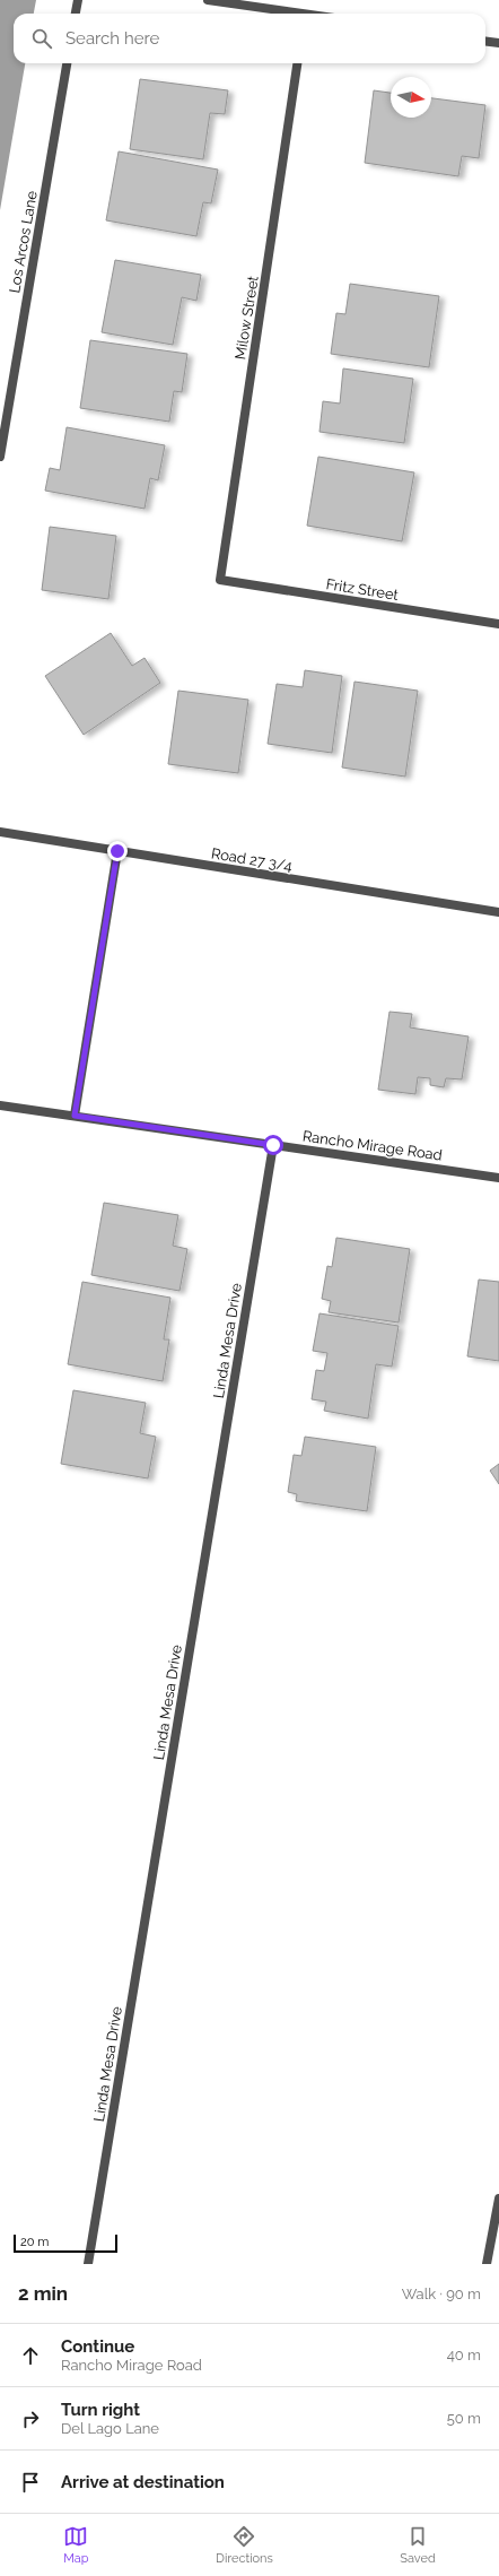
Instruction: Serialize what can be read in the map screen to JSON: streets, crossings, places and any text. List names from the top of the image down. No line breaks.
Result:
{"streets":{"street":["Los Arcos Lane","Milow Street","Fritz Street","Road 27 3/4","Rancho Mirage Road","Linda Mesa Drive"]},"crossings":[["Milow Street","Fritz Street"],["Rancho Mirage Road","Linda Mesa Drive"]],"scale_bar":"20 m","north":"right","page":{"search":"Search here","scale":"20 m","heading":["2 min","Walk · 90 m"],"list":[["Continue","Rancho Mirage Road","40 m"],["Turn right","Del Lago Lane","50 m"],"Arrive at destination"],"nav":["Map","Directions","Saved"]}}
